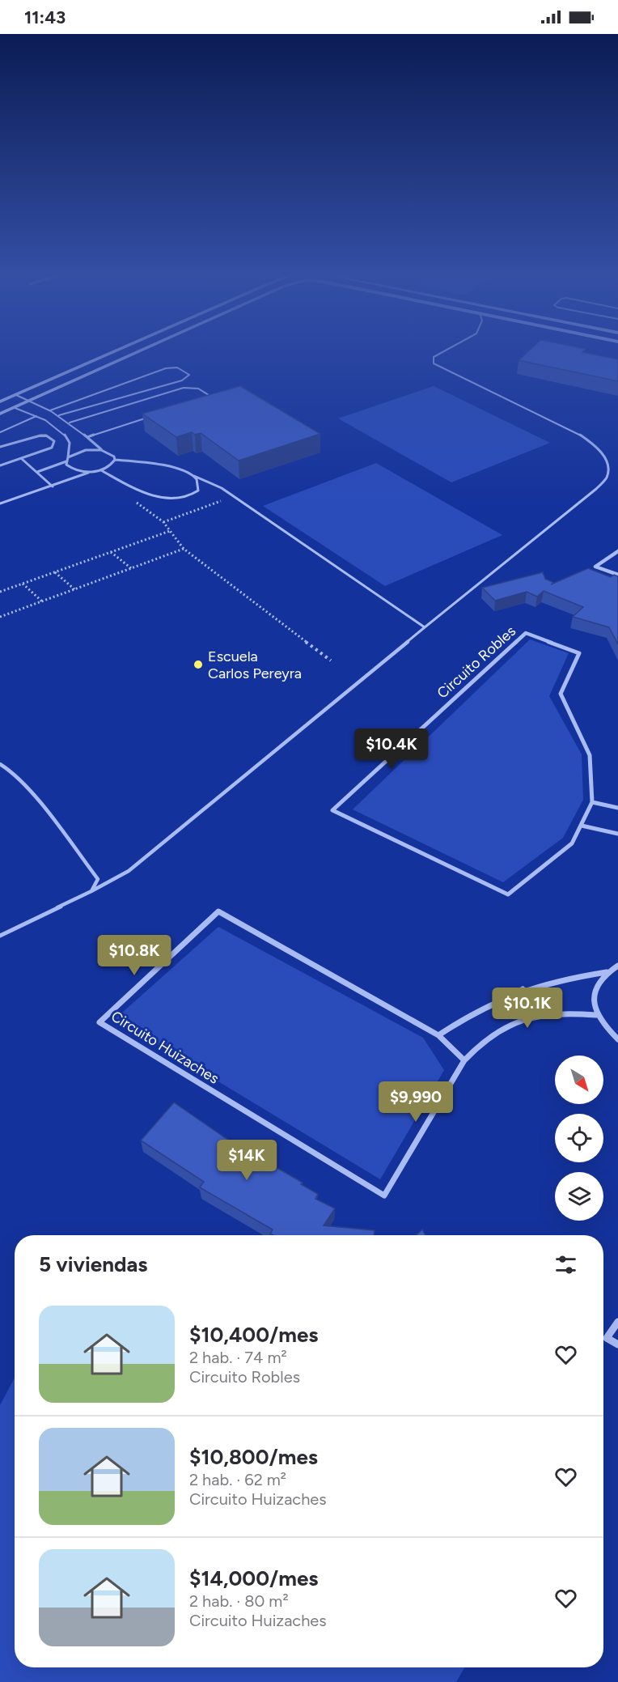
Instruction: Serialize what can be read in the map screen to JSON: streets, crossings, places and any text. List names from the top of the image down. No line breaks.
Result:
{"streets":{"street":["Circuito Robles","Circuito Huizaches"]},"places":["Escuela Carlos Pereyra"],"north":"bottom right","page":{"status":"11:43","price":["$10.4K","$10.8K","$10.1K","$9,990","$14K"],"heading":"5 viviendas","list":[{"name":"$10,400/mes","note":"2 hab. · 74 m² · Circuito Robles"},{"name":"$10,800/mes","note":"2 hab. · 62 m² · Circuito Huizaches"},{"name":"$14,000/mes","note":"2 hab. · 80 m² · Circuito Huizaches"}]}}
